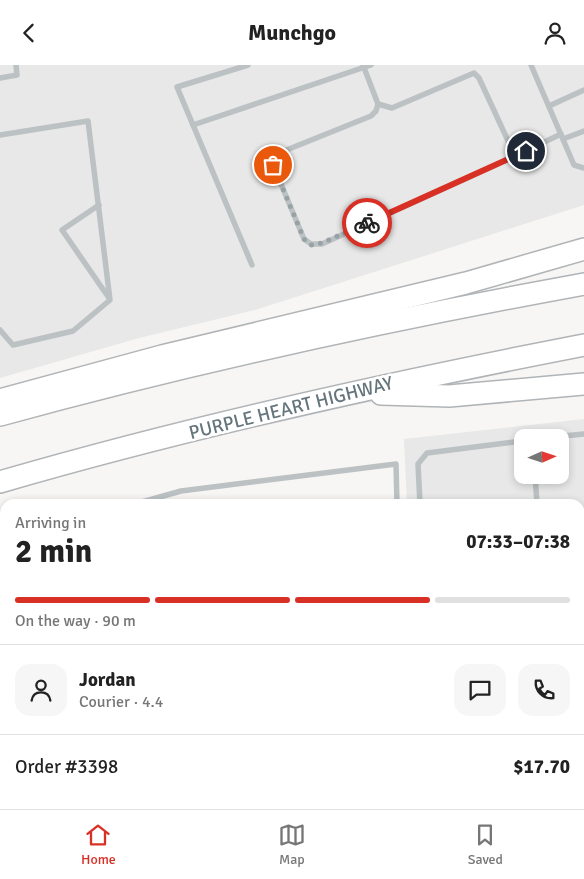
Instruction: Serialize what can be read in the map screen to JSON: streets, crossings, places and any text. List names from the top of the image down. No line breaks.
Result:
{"streets":{"highway":["PURPLE HEART HIGHWAY"]},"north":"right","page":{"header":"Munchgo","heading":["2 min","Arriving in","07:33–07:38"],"panel":["Jordan","Courier · 4.4","Order #3398","$17.70"],"bar":"On the way · 90 m","tabs":["Home","Map","Saved"]}}
